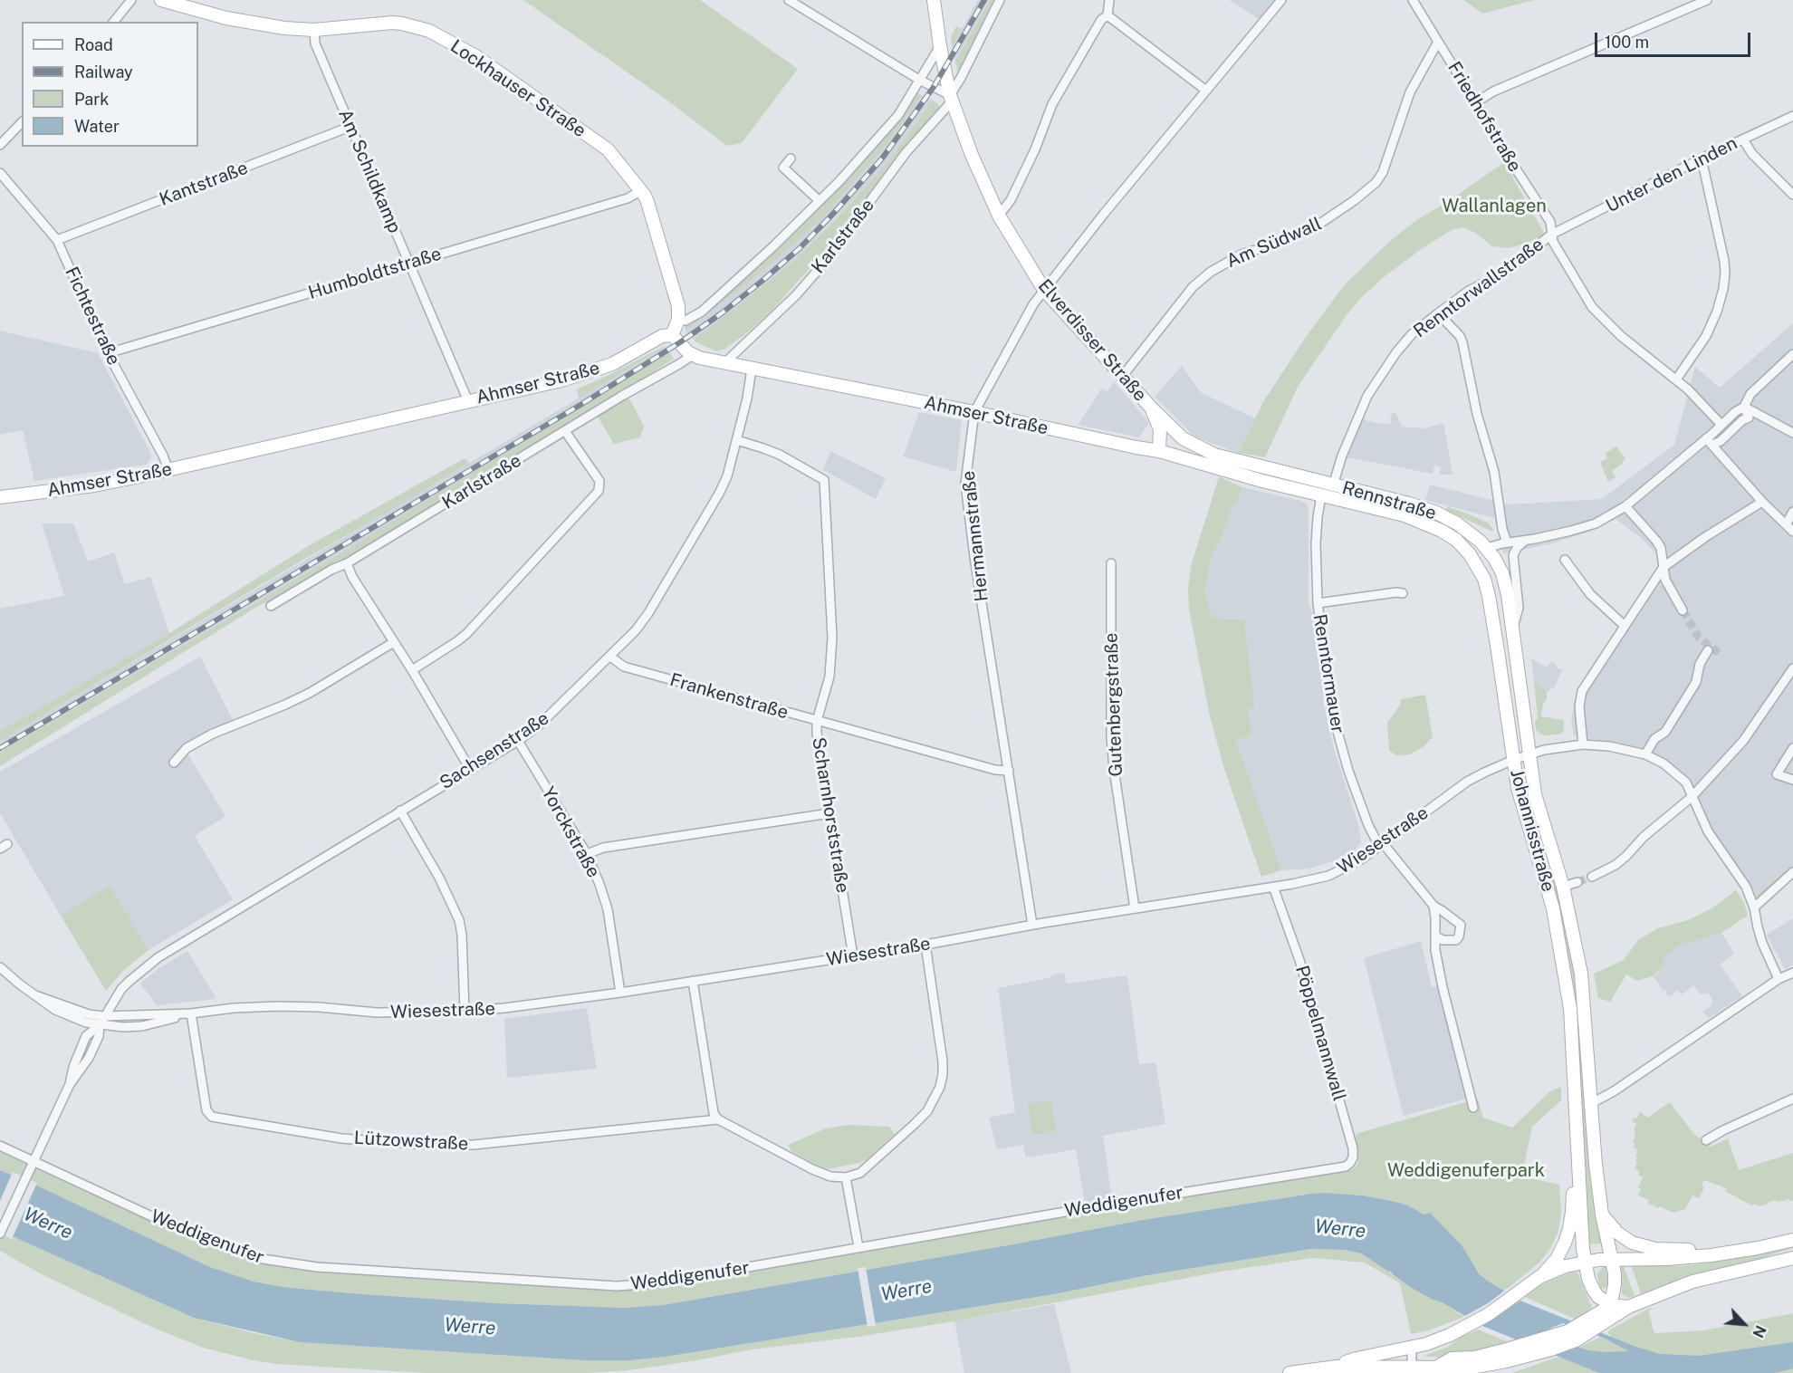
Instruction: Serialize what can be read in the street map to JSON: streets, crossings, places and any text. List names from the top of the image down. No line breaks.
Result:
{"streets":{"main road":["Lockhauser Straße","Elverdisser Straße","Ahmser Straße","Rennstraße","Johannisstraße"],"street":["Friedhofstraße","Am Schildkamp","Unter den Linden","Kantstraße","Karlstraße","Am Südwall","Humboldtstraße","Renntorwallstraße","Fichtestraße","Hermannstraße","Renntormauer","Frankenstraße","Gutenbergstraße","Sachsenstraße","Scharnhorststraße","Yorckstraße","Wiesestraße","Pöppelmannwall","Lützowstraße","Weddigenufer"]},"crossings":[["Lockhauser Straße","Am Schildkamp"],["Lockhauser Straße","Humboldtstraße"],["Friedhofstraße","Unter den Linden"],["Friedhofstraße","Am Südwall"],["Friedhofstraße","Renntorwallstraße"],["Am Schildkamp","Kantstraße"],["Am Schildkamp","Humboldtstraße"],["Am Schildkamp","Ahmser Straße"],["Unter den Linden","Renntorwallstraße"],["Kantstraße","Fichtestraße"],["Karlstraße","Elverdisser Straße"],["Karlstraße","Ahmser Straße"],["Am Südwall","Elverdisser Straße"],["Humboldtstraße","Fichtestraße"],["Renntorwallstraße","Rennstraße"],["Fichtestraße","Ahmser Straße"],["Elverdisser Straße","Ahmser Straße"],["Elverdisser Straße","Rennstraße"],["Elverdisser Straße","Hermannstraße"],["Ahmser Straße","Rennstraße"],["Ahmser Straße","Hermannstraße"],["Ahmser Straße","Sachsenstraße"],["Rennstraße","Renntormauer"],["Rennstraße","Johannisstraße"],["Hermannstraße","Frankenstraße"],["Hermannstraße","Wiesestraße"],["Renntormauer","Wiesestraße"],["Frankenstraße","Sachsenstraße"],["Frankenstraße","Scharnhorststraße"],["Gutenbergstraße","Wiesestraße"],["Sachsenstraße","Scharnhorststraße"],["Sachsenstraße","Yorckstraße"],["Sachsenstraße","Wiesestraße"],["Scharnhorststraße","Wiesestraße"],["Johannisstraße","Wiesestraße"],["Yorckstraße","Wiesestraße"],["Wiesestraße","Pöppelmannwall"],["Wiesestraße","Lützowstraße"],["Pöppelmannwall","Weddigenufer"]],"water":["Werre"],"parks":["Wallanlagen","Weddigenuferpark"],"legend":["Road","Railway","Park","Water"],"scale_bar":"100 m","north":"bottom right"}
